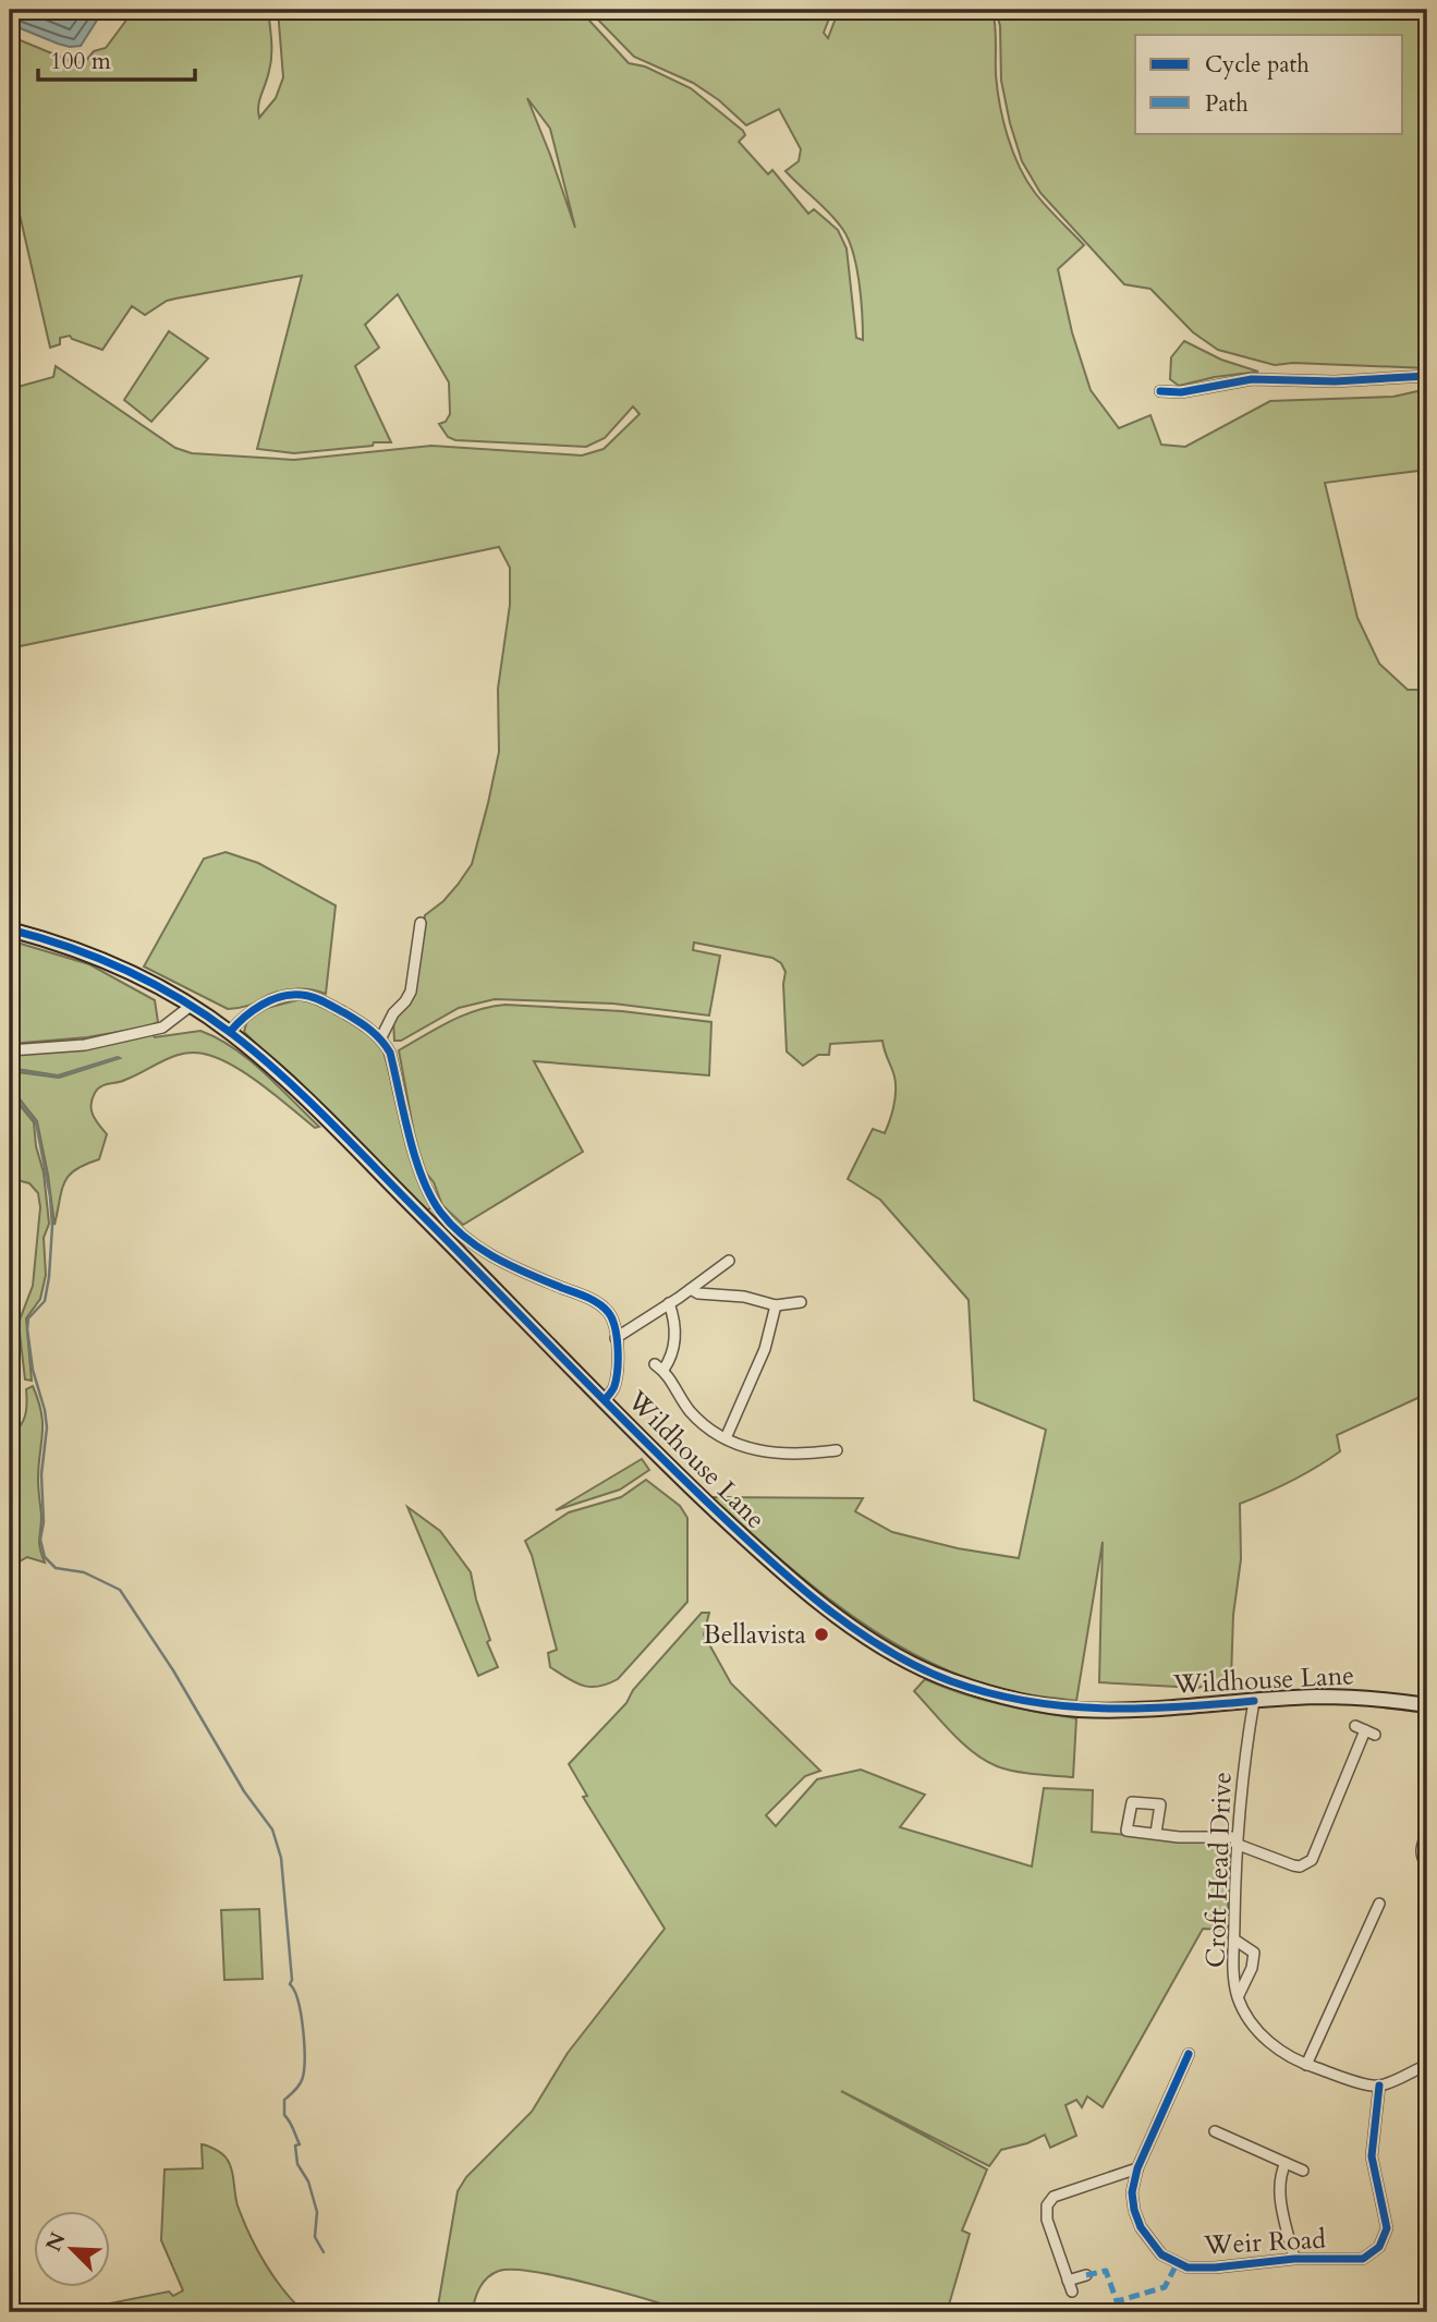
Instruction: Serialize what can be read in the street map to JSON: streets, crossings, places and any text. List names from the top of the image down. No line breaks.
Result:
{"streets":{"main road":["Wildhouse Lane"],"street":["Croft Head Drive","Weir Road"]},"crossings":[["Wildhouse Lane","Croft Head Drive"],["Croft Head Drive","Weir Road"]],"places":["Bellavista"],"legend":["Cycle path","Path"],"scale_bar":"100 m","north":"top left"}
